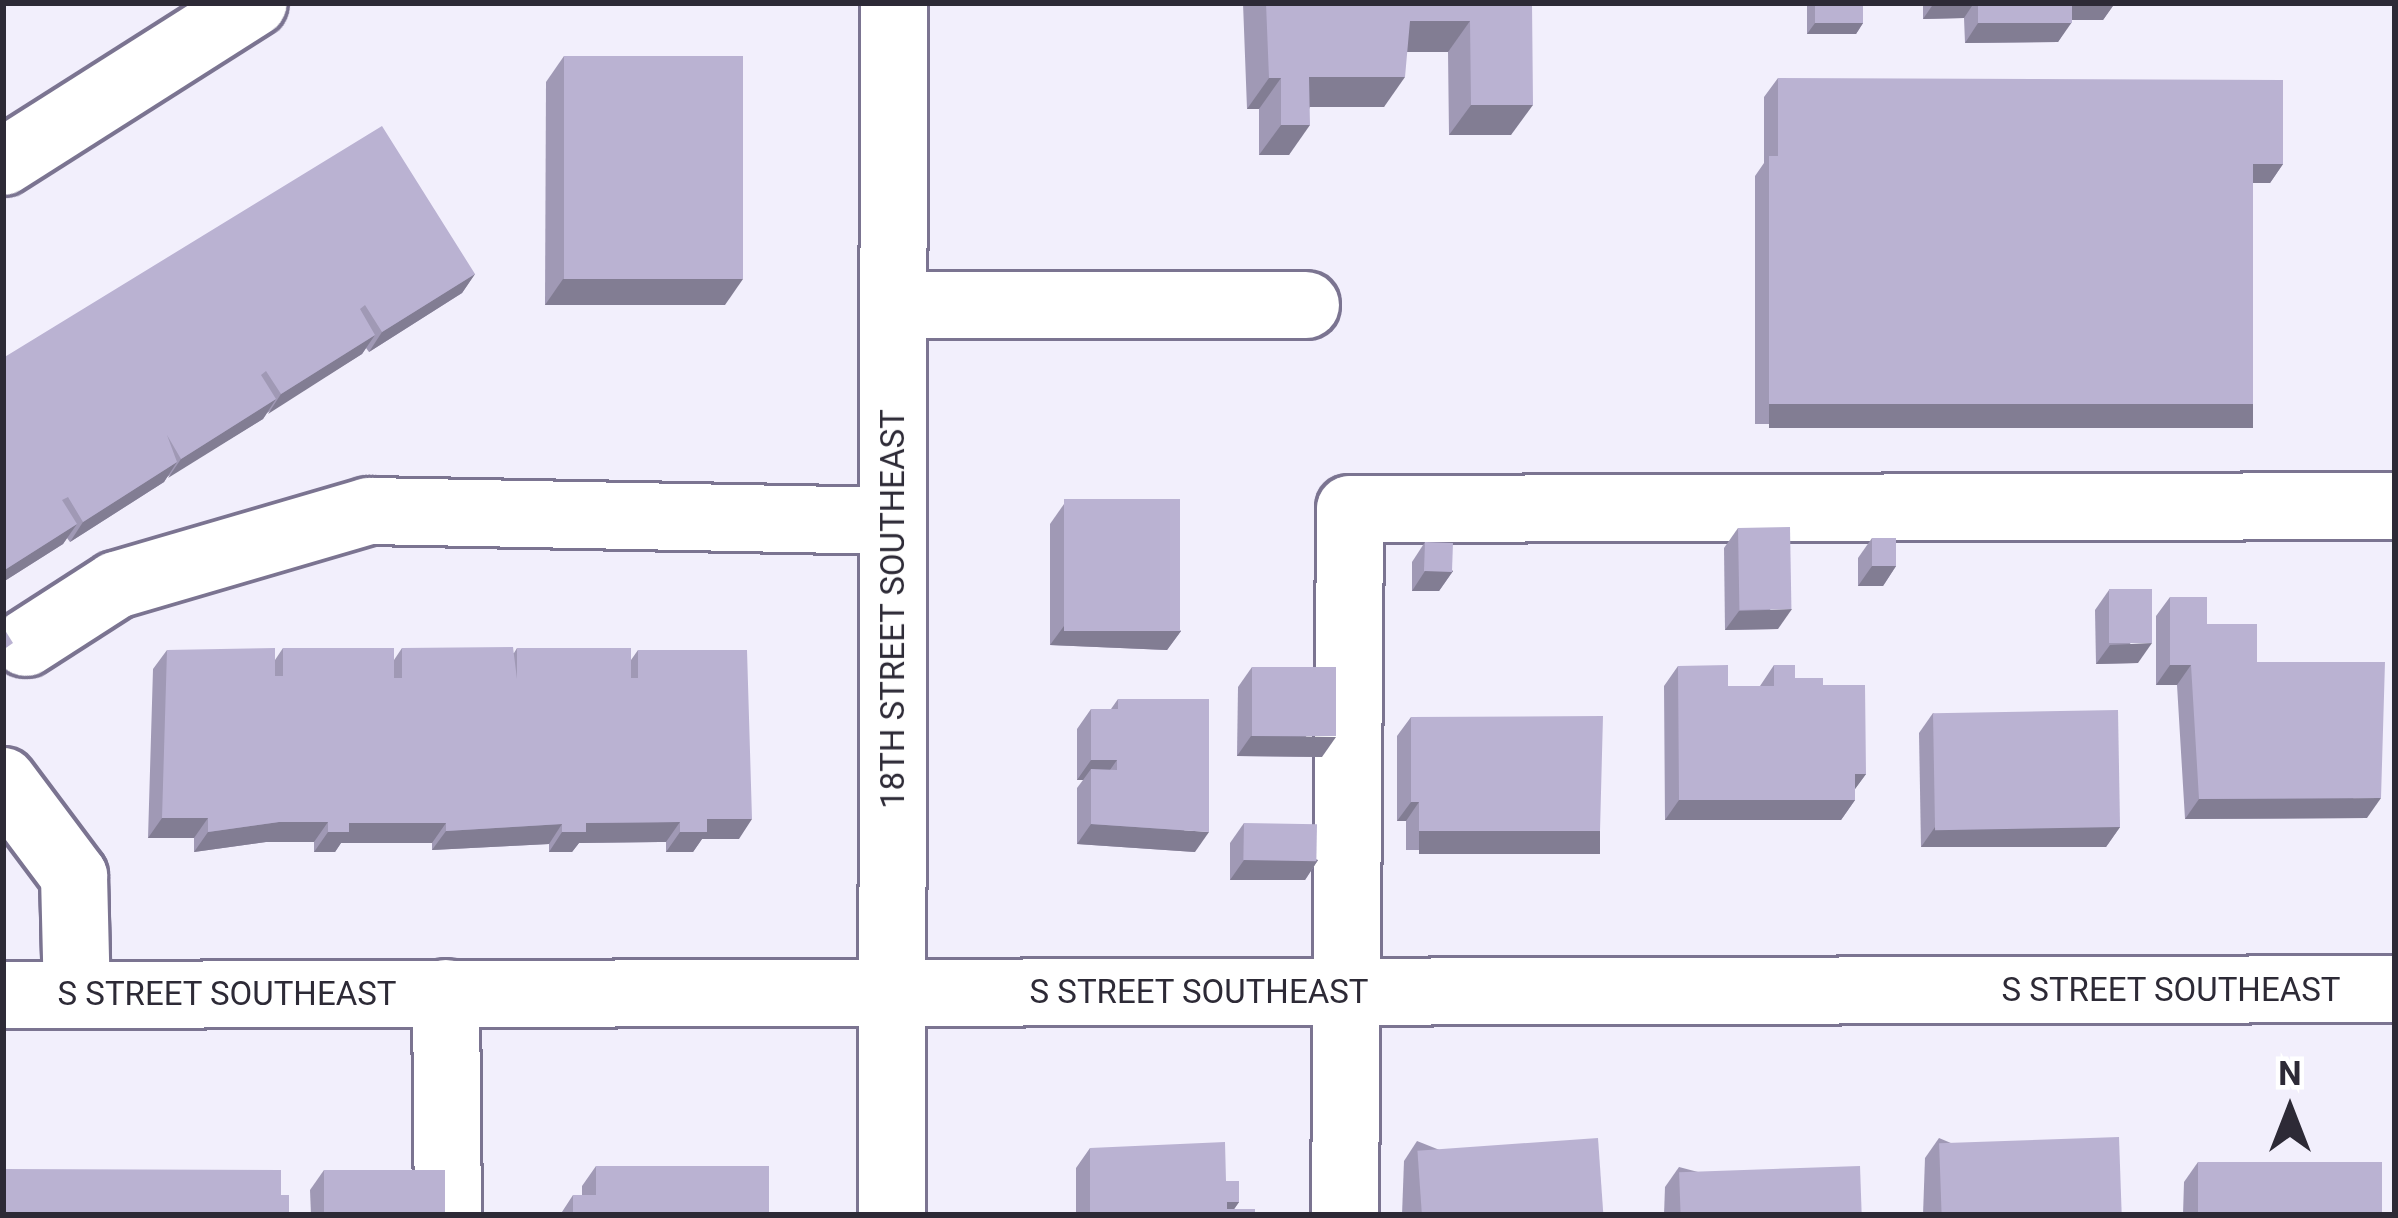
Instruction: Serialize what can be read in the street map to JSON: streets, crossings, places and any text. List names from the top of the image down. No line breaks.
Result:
{"streets":{"street":["18TH STREET SOUTHEAST","S STREET SOUTHEAST"]},"crossings":[["18TH STREET SOUTHEAST","S STREET SOUTHEAST"]],"north":"top"}
